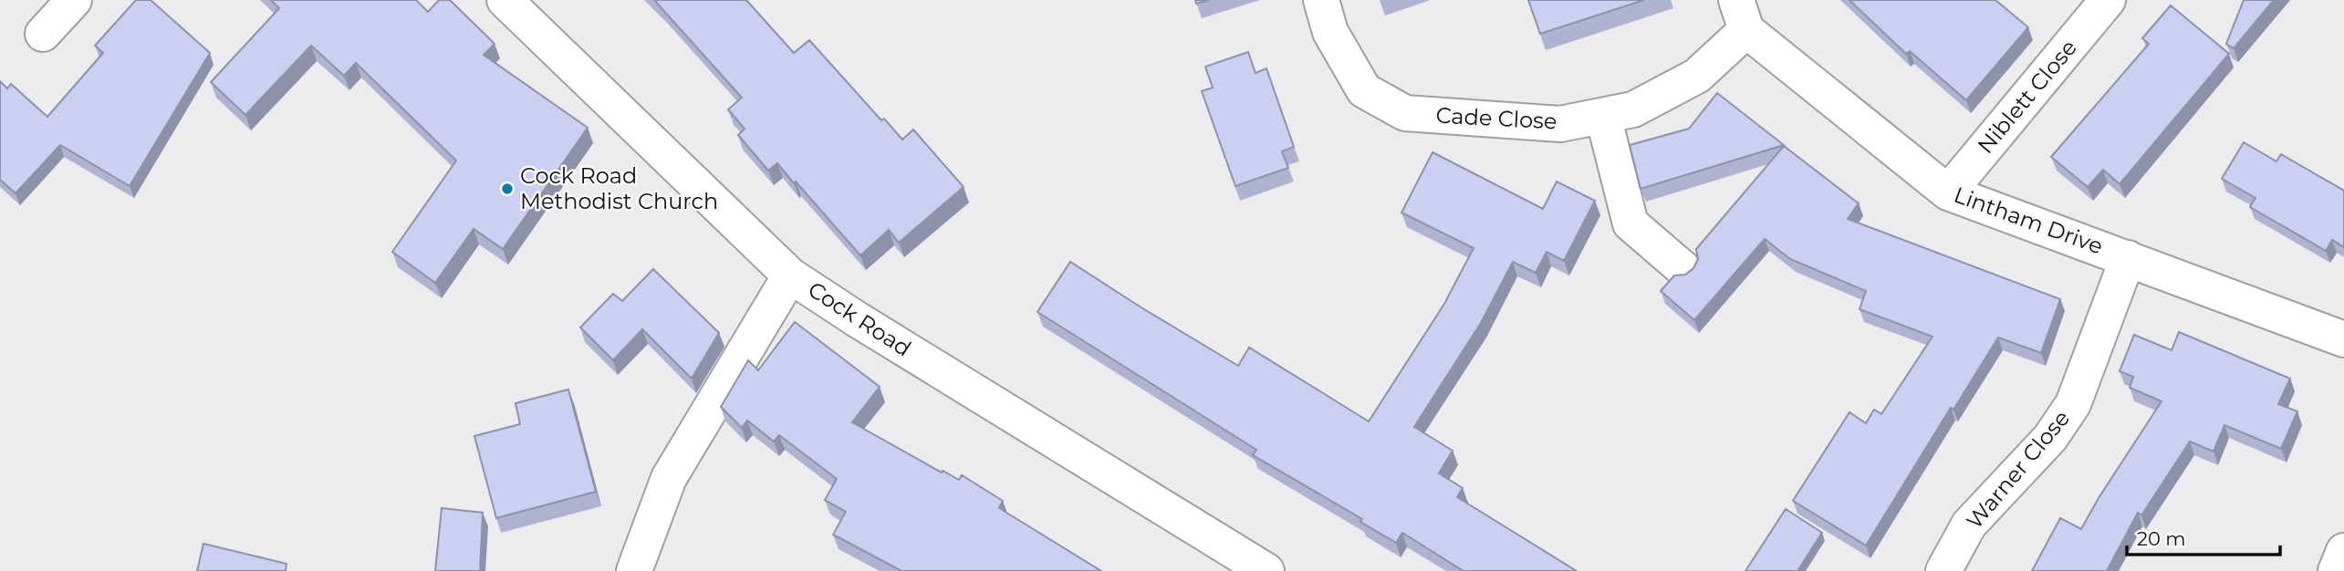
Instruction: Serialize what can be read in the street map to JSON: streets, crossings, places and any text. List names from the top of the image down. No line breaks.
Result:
{"streets":{"street":["Niblett Close","Cade Close","Lintham Drive","Cock Road","Warner Close"]},"crossings":[["Niblett Close","Lintham Drive"],["Cade Close","Lintham Drive"],["Lintham Drive","Warner Close"]],"places":["Cock Road Methodist Church"],"scale_bar":"20 m"}
